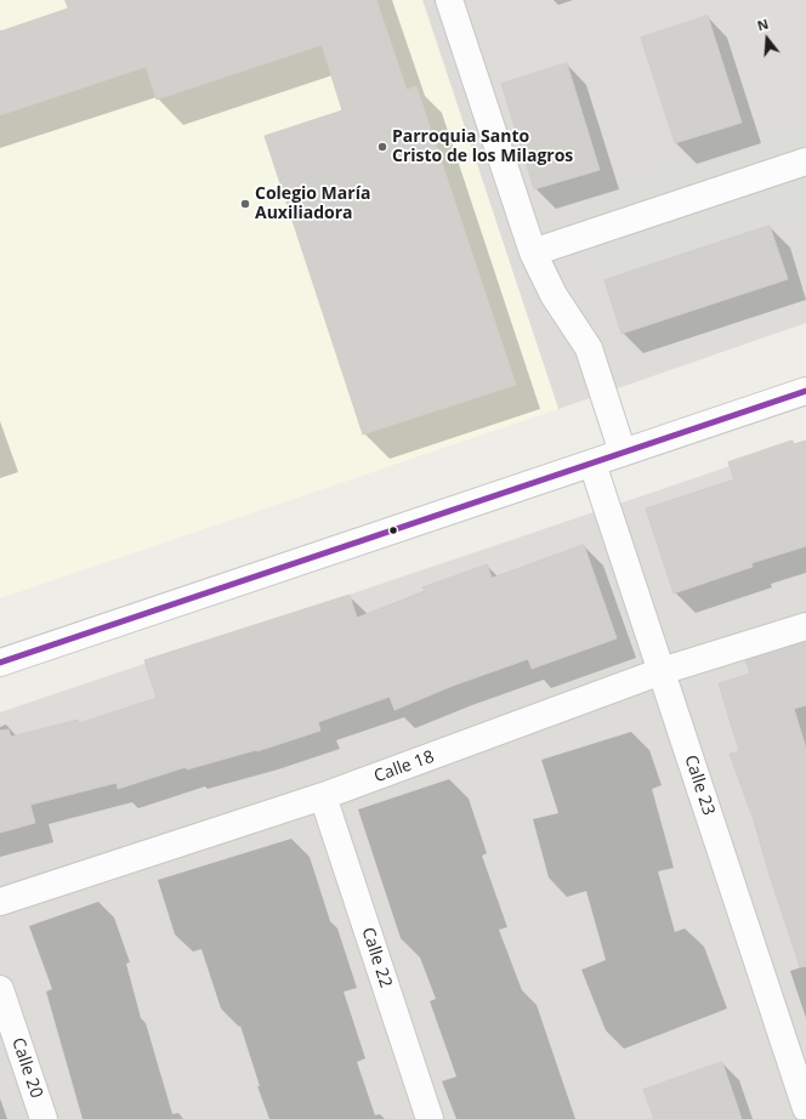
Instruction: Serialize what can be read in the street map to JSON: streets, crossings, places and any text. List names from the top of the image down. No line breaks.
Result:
{"streets":{"street":["Calle 18","Calle 23","Calle 22","Calle 20"]},"crossings":[["Calle 18","Calle 23"],["Calle 18","Calle 22"]],"places":["Parroquia Santo Cristo de los Milagros","Colegio María Auxiliadora"],"north":"top"}
